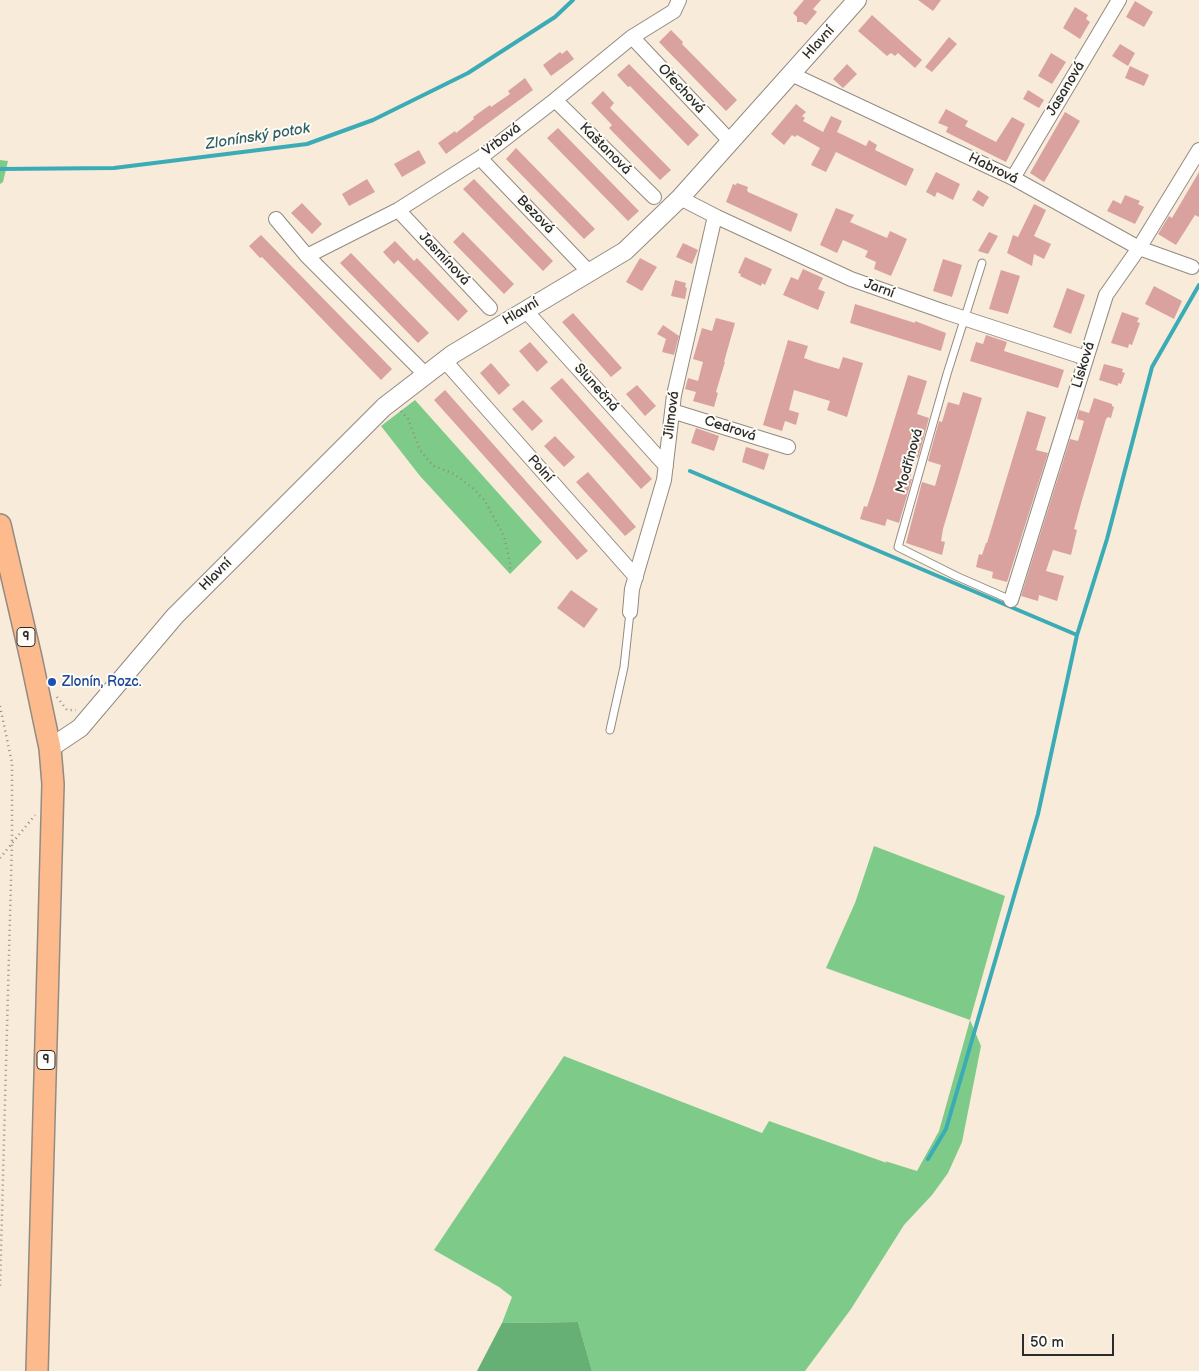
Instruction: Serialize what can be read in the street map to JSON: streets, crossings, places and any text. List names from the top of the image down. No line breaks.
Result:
{"streets":{"main road":["9"],"street":["Hlavní","Ořechová","Jasanová","Vrbová","Kaštanová","Habrová","Bezová","Jasmínová","Jarní","Lísková","Slunečná","Jilmová","Cedrová","Polní"],"lane":["Modřínová"]},"crossings":[["Hlavní","Ořechová"],["Hlavní","Habrová"],["Hlavní","Bezová"],["Hlavní","Jarní"],["Hlavní","Slunečná"],["Hlavní","Polní"],["Hlavní","9"],["Ořechová","Vrbová"],["Jasanová","Habrová"],["Vrbová","Kaštanová"],["Vrbová","Bezová"],["Vrbová","Jasmínová"],["Habrová","Lísková"],["Jarní","Lísková"],["Jarní","Jilmová"],["Jarní","Modřínová"],["Lísková","Modřínová"],["Slunečná","Jilmová"],["Jilmová","Cedrová"],["Jilmová","Polní"]],"water":["Zlonínský potok"],"places":["Zlonín, Rozc."],"scale_bar":"50 m"}
